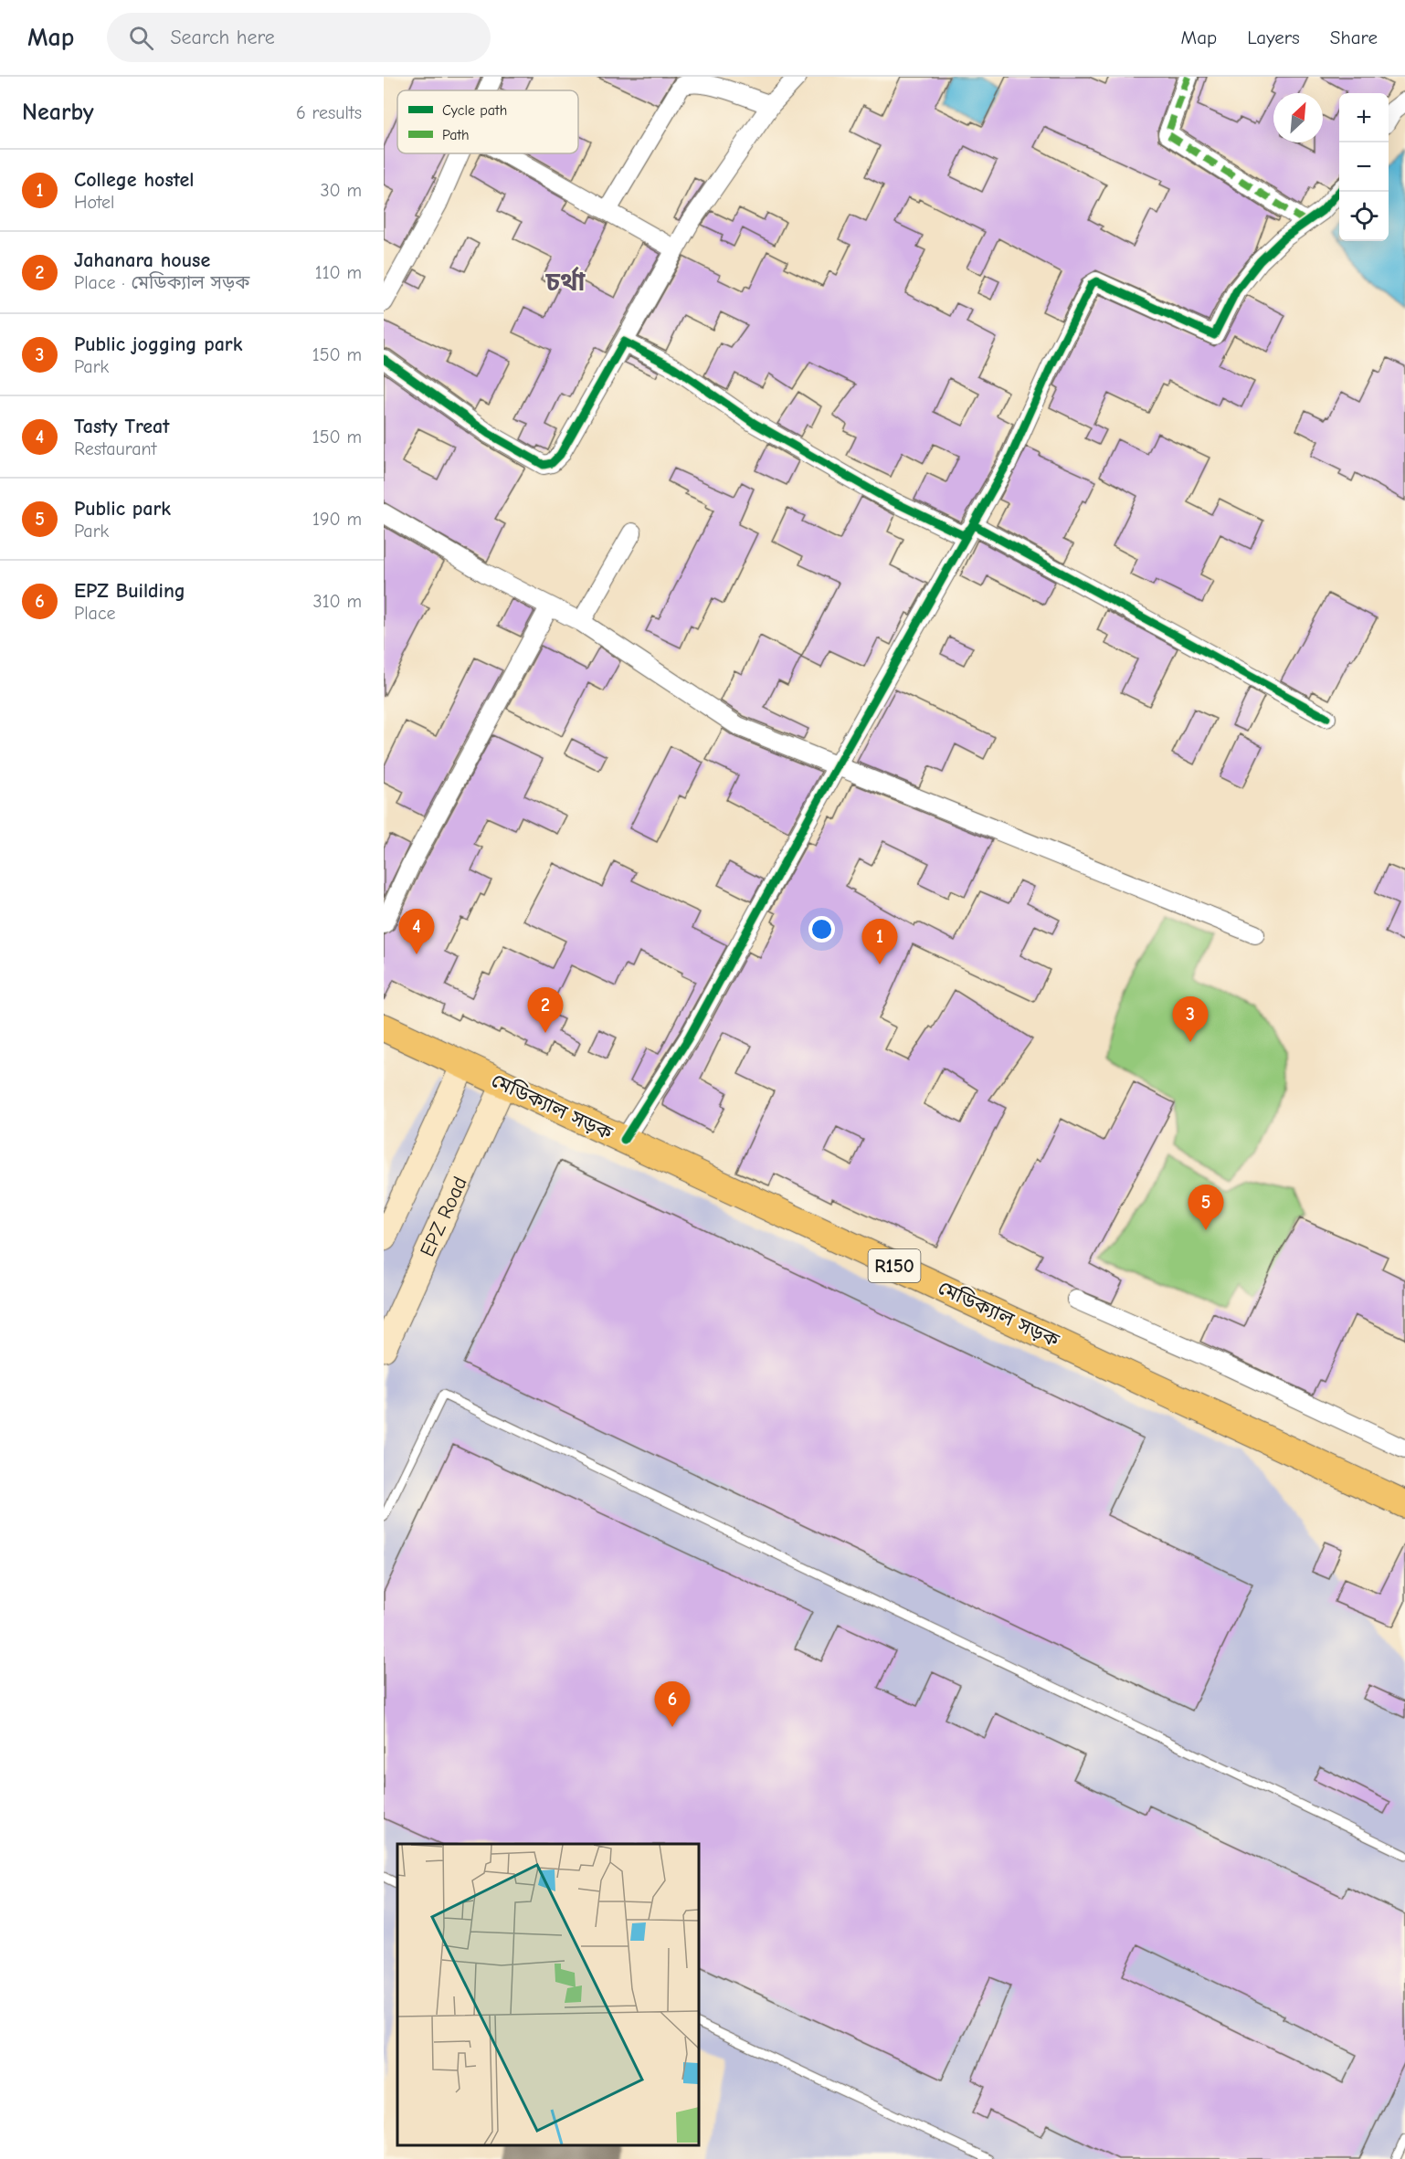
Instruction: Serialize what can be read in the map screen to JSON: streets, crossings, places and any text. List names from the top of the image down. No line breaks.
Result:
{"streets":{"main road":["মেডিক্যাল সড়ক","EPZ Road","R150"]},"crossings":[["মেডিক্যাল সড়ক","EPZ Road"]],"districts":["চর্থা"],"legend":["Cycle path","Path"],"north":"top right","page":{"header":"Map","search":"Search here","nav":["Map","Layers","Share"],"heading":["Nearby","6 results"],"map_buttons":["+","−"],"list":[{"mark":"1","name":"College hostel","note":"Hotel","value":"30 m"},{"mark":"2","name":"Jahanara house","note":"Place · মেডিক্যাল সড়ক","value":"110 m"},{"mark":"3","name":"Public jogging park","note":"Park","value":"150 m"},{"mark":"4","name":"Tasty Treat","note":"Restaurant","value":"150 m"},{"mark":"5","name":"Public park","note":"Park","value":"190 m"},{"mark":"6","name":"EPZ Building","note":"Place","value":"310 m"}],"pins":["4","1","2","3","5","6"]}}
